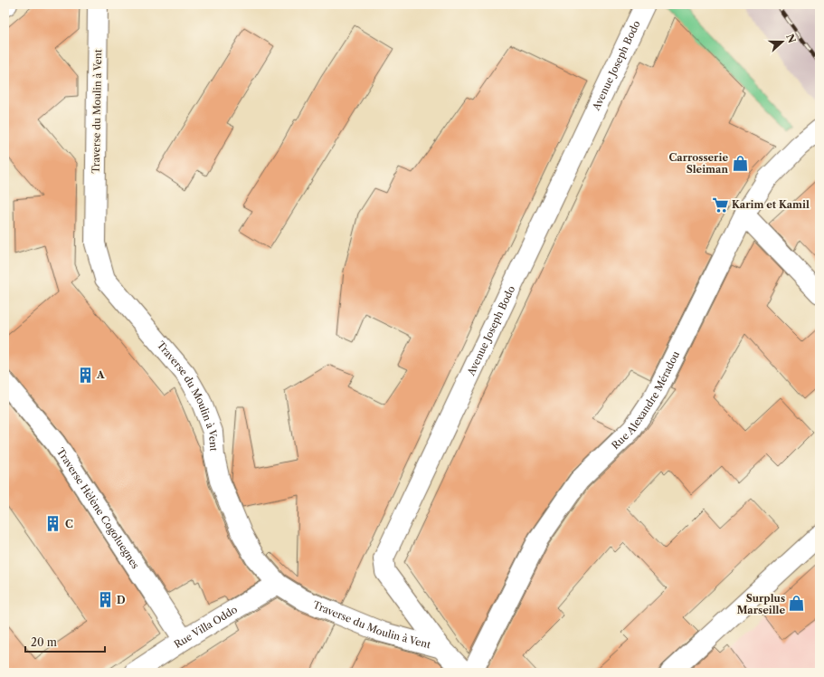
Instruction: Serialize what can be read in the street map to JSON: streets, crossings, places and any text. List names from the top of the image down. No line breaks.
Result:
{"streets":{"street":["Avenue Joseph Bodo","Traverse du Moulin à Vent","Rue Alexandre Méradou","Traverse Hèlène Cogoluegnes","Rue Villa Oddo"]},"crossings":[["Avenue Joseph Bodo","Traverse du Moulin à Vent"],["Traverse du Moulin à Vent","Rue Villa Oddo"],["Traverse Hèlène Cogoluegnes","Rue Villa Oddo"]],"places":{"shop":["Carrosserie Sleiman","Surplus Marseille"],"supermarket":["Karim et Kamil"],"building":["A","C","D"]},"scale_bar":"20 m","north":"right"}
